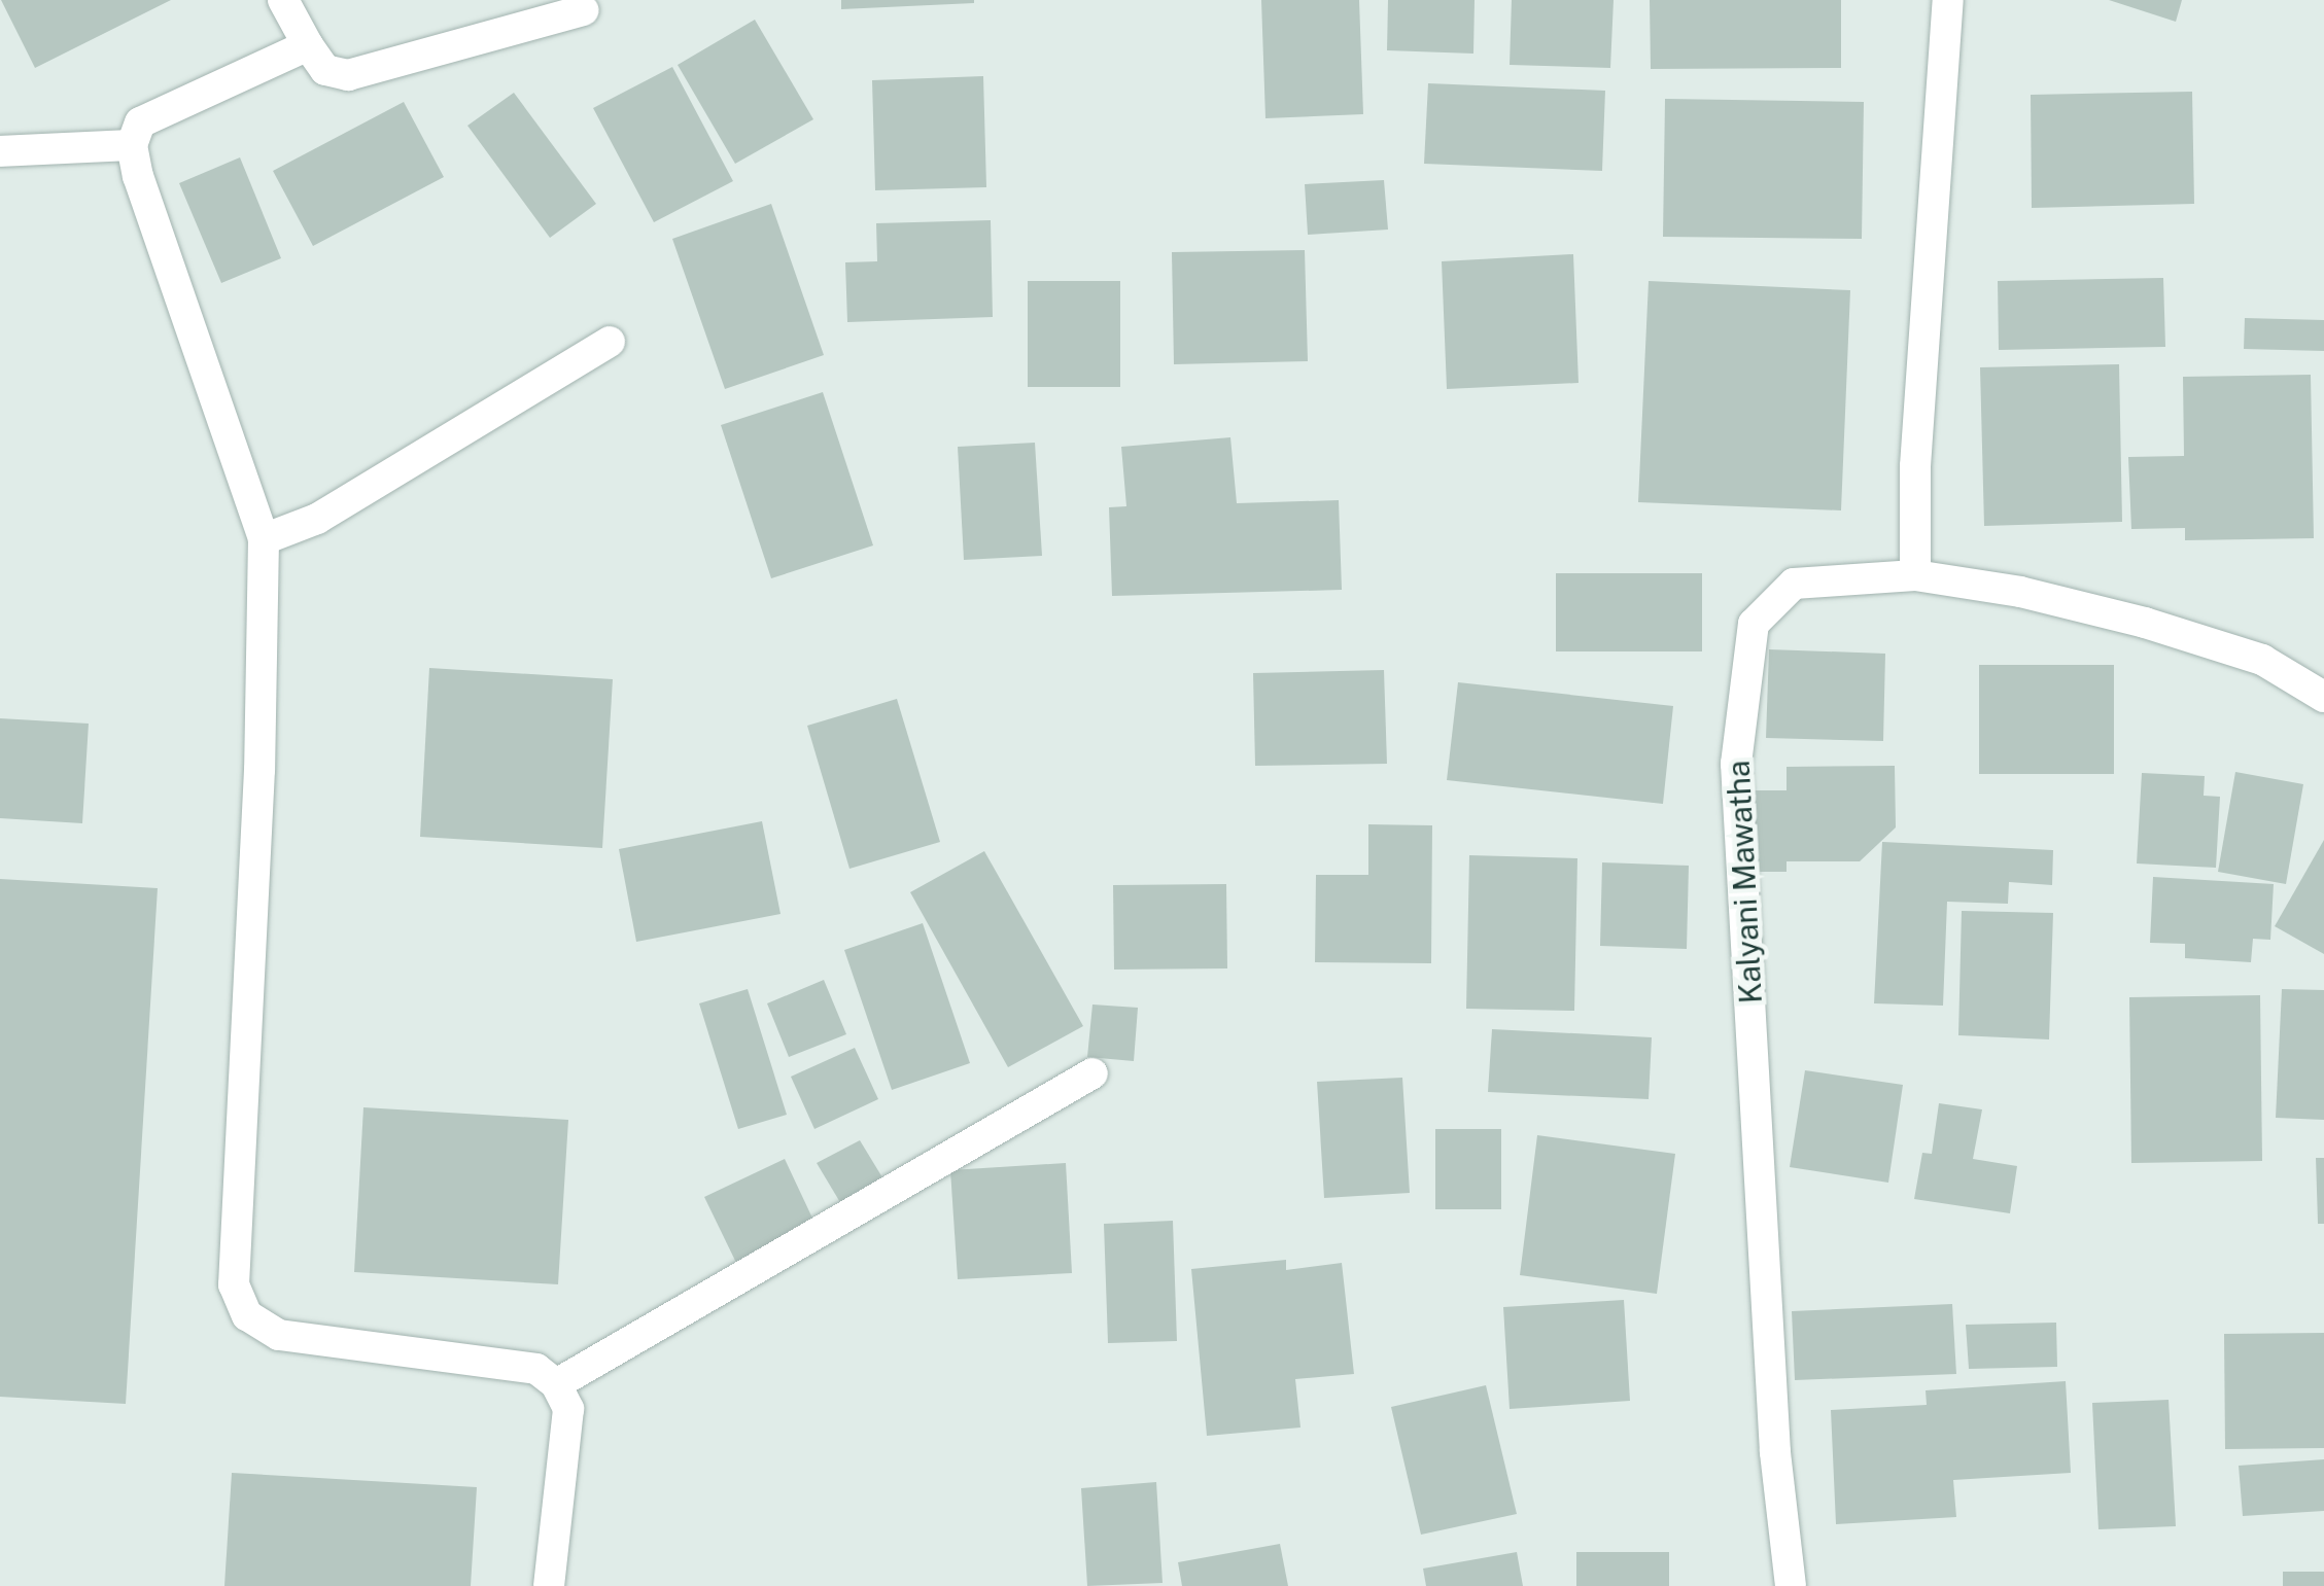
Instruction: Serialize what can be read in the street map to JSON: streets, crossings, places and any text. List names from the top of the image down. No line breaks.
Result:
{"streets":{"street":["Kalyani Mawatha"]}}
